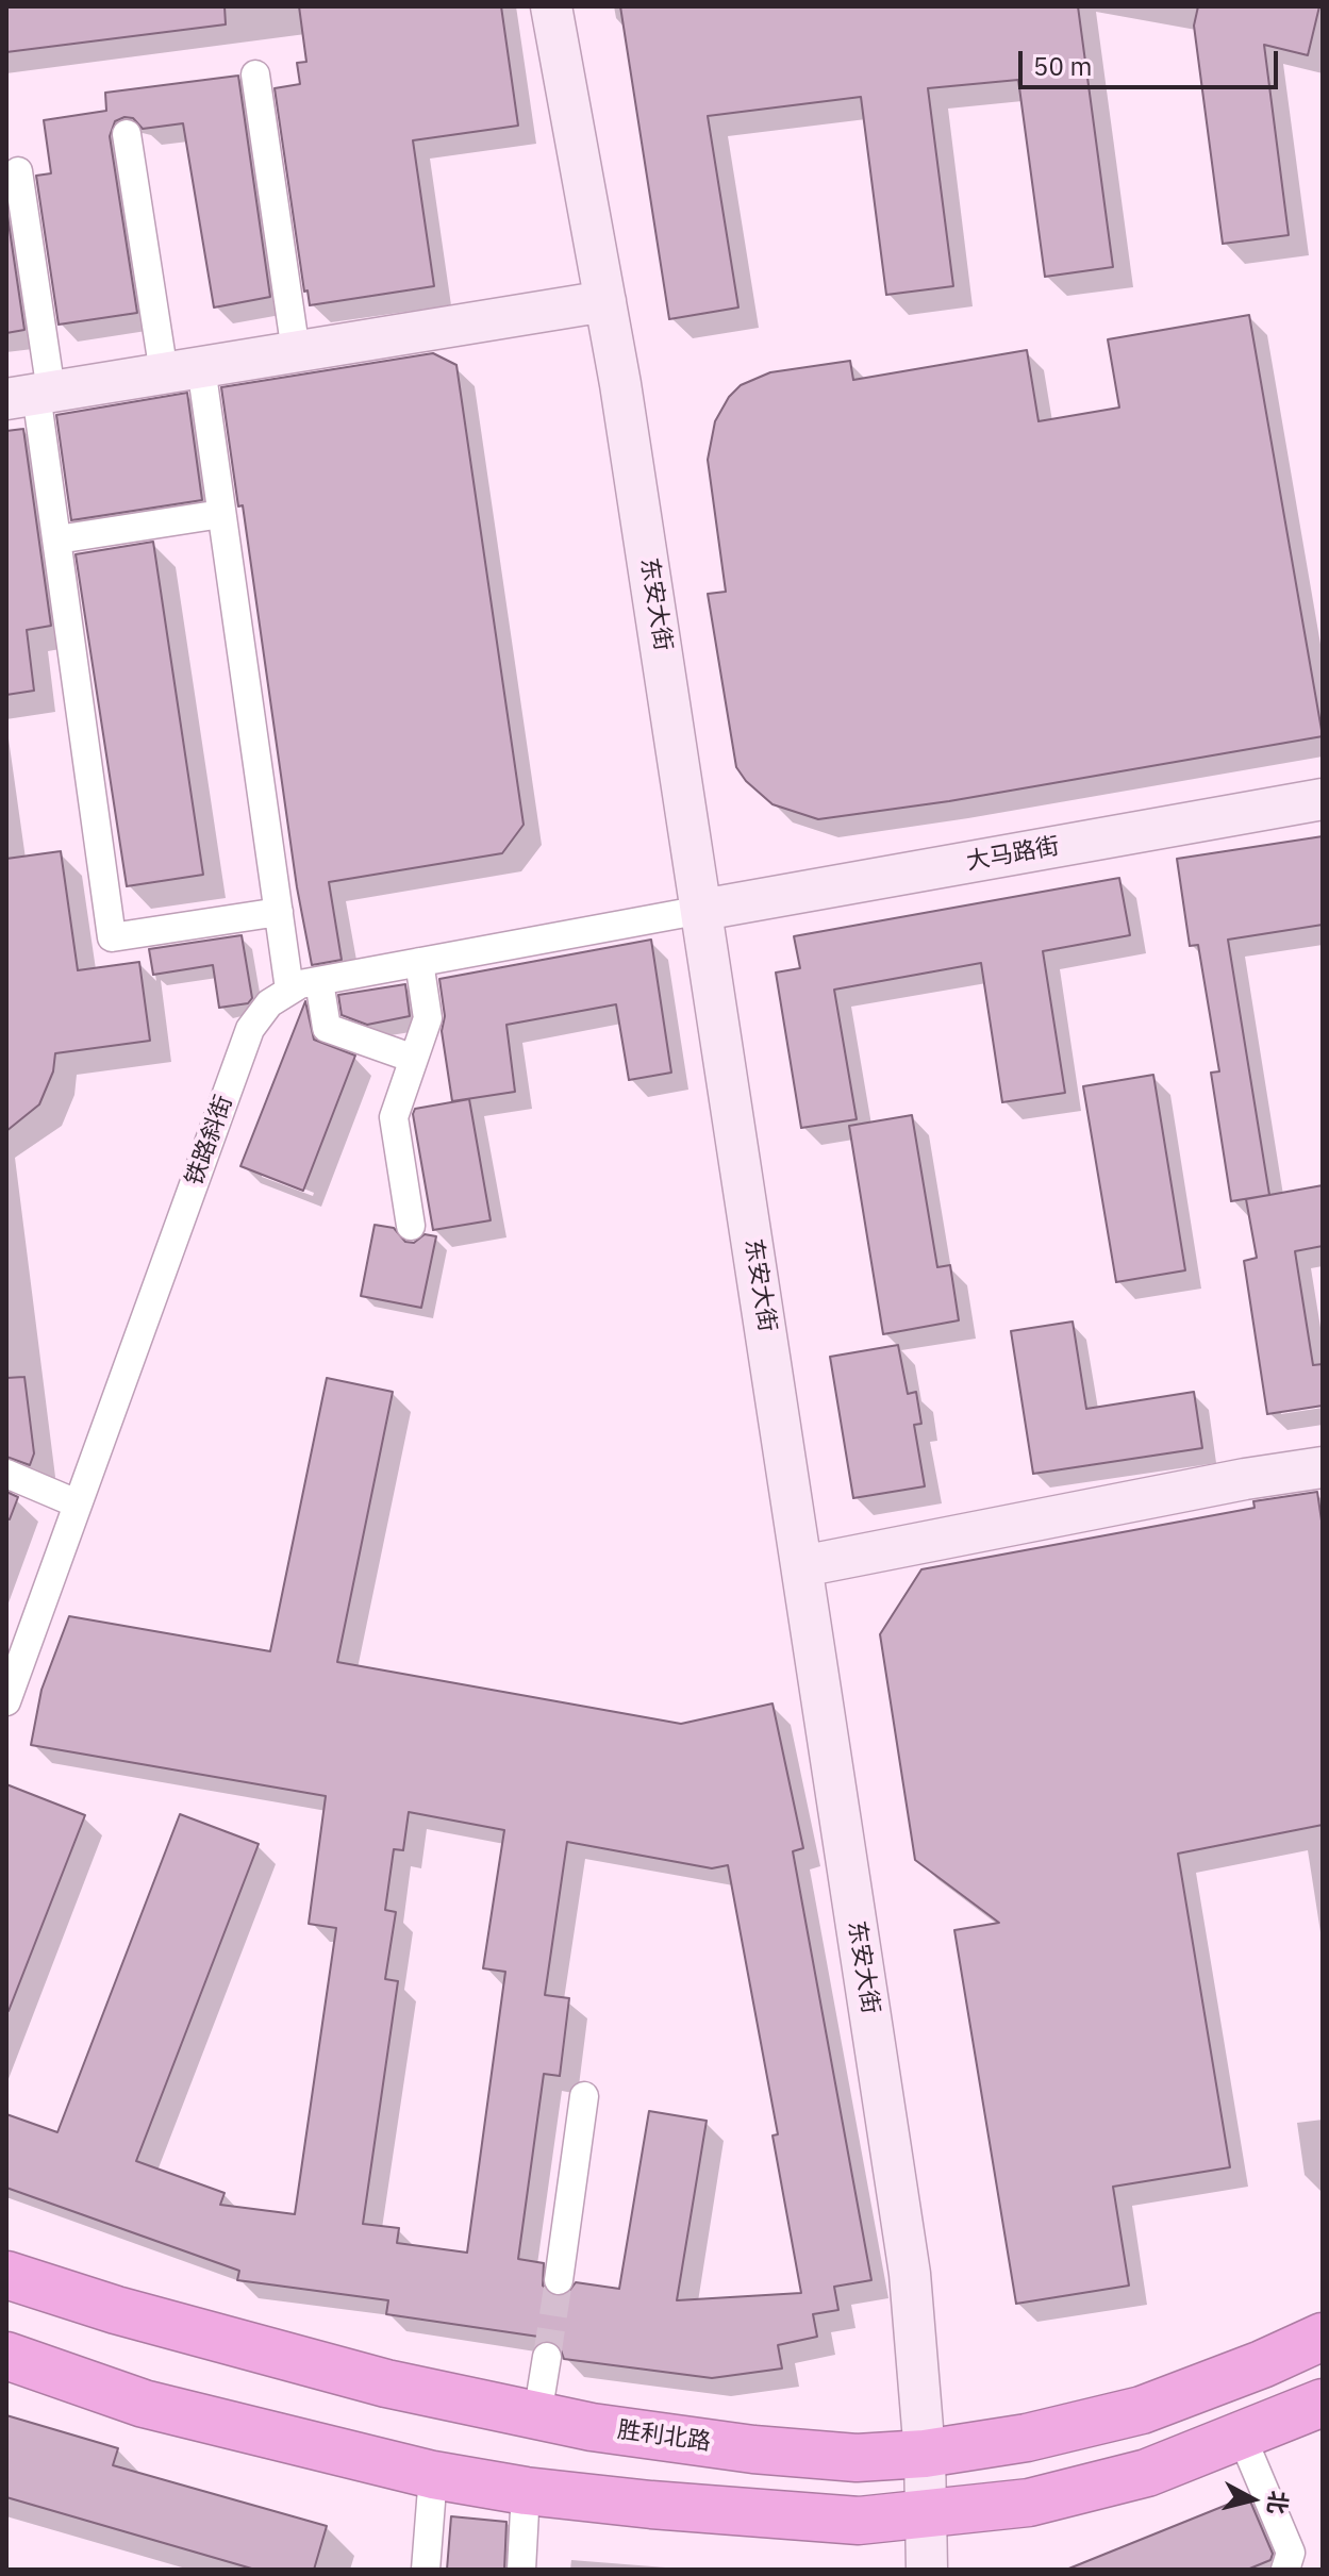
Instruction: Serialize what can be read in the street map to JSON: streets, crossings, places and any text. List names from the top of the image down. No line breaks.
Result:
{"streets":{"highway":["胜利北路"],"main road":["东安大街","大马路街"],"street":["铁路斜街"]},"crossings":[["东安大街","大马路街"],["东安大街","铁路斜街"],["东安大街","胜利北路"],["大马路街","铁路斜街"]],"scale_bar":"50 m","north":"right"}
